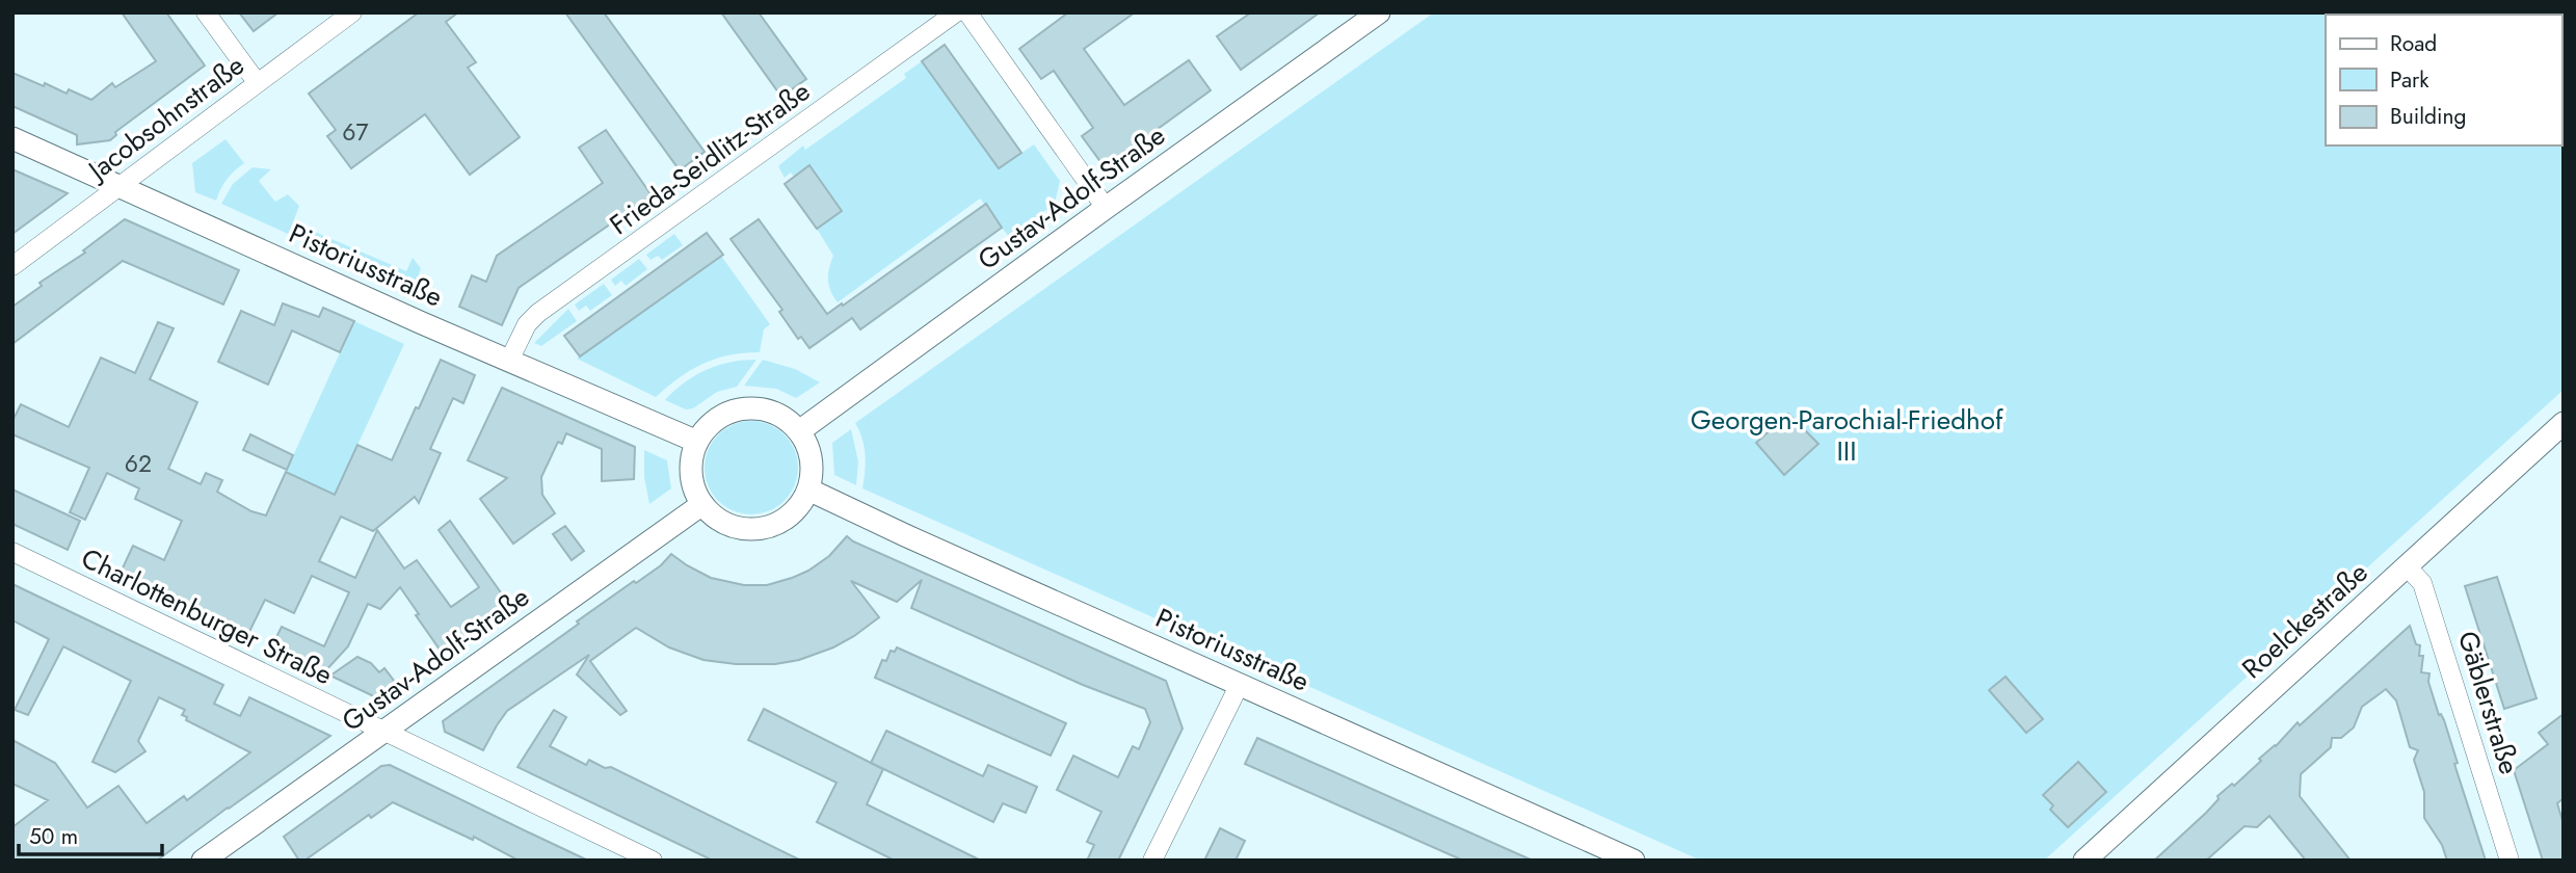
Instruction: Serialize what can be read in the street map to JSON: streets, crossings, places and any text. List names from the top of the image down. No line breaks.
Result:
{"streets":{"street":["Jacobsohnstraße","Frieda-Seidlitz-Straße","Gustav-Adolf-Straße","Pistoriusstraße","Charlottenburger Straße","Roelckestraße","Gäblerstraße"]},"crossings":[["Jacobsohnstraße","Pistoriusstraße"],["Frieda-Seidlitz-Straße","Pistoriusstraße"],["Gustav-Adolf-Straße","Pistoriusstraße"],["Gustav-Adolf-Straße","Charlottenburger Straße"],["Roelckestraße","Gäblerstraße"]],"parks":["Georgen-Parochial-Friedhof III"],"house_numbers":["67","62"],"legend":["Road","Park","Building"],"scale_bar":"50 m"}
